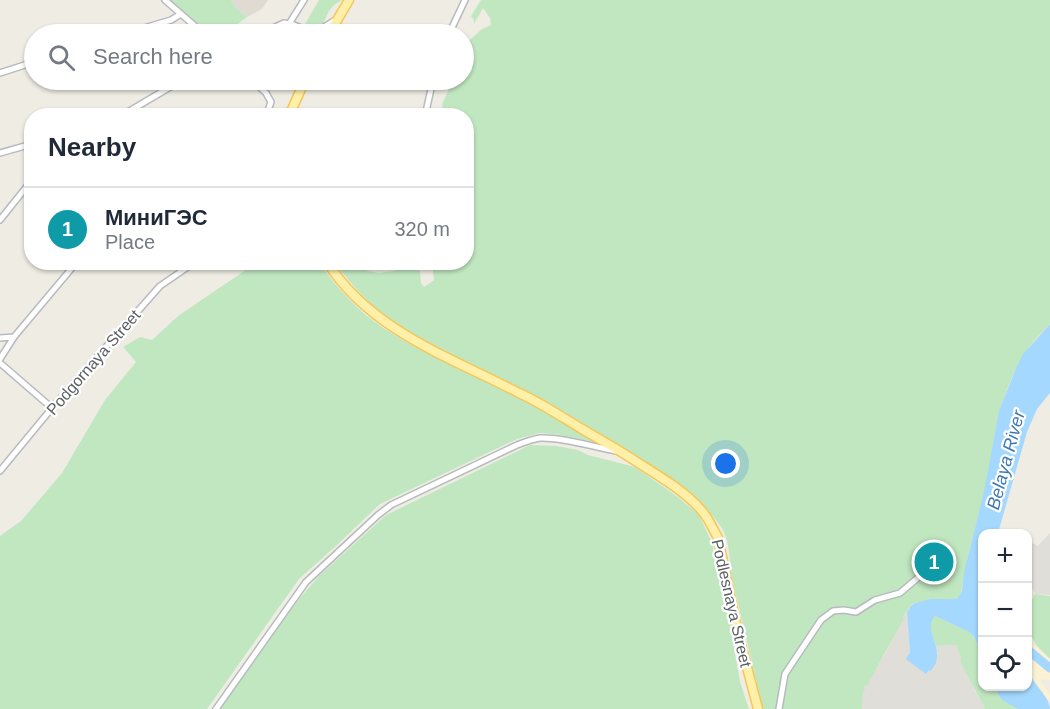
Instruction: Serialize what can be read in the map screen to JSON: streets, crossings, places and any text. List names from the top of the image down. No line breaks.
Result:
{"streets":{"main road":["Podlesnaya Street"],"street":["Podgornaya Street"]},"water":["Belaya River"],"page":{"search":"Search here","heading":"Nearby","list":[{"mark":"1","name":"МиниГЭС","note":"Place","value":"320 m"}],"map_buttons":["+","−"],"pins":"1"}}
